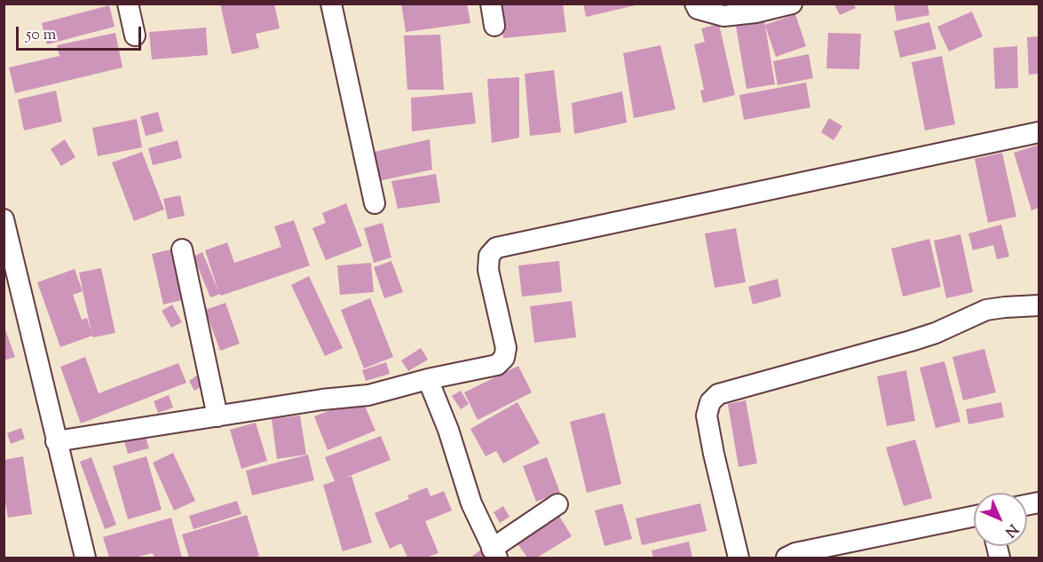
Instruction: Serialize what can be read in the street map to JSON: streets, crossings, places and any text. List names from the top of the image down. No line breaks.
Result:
{"scale_bar":"50 m","north":"bottom right"}
